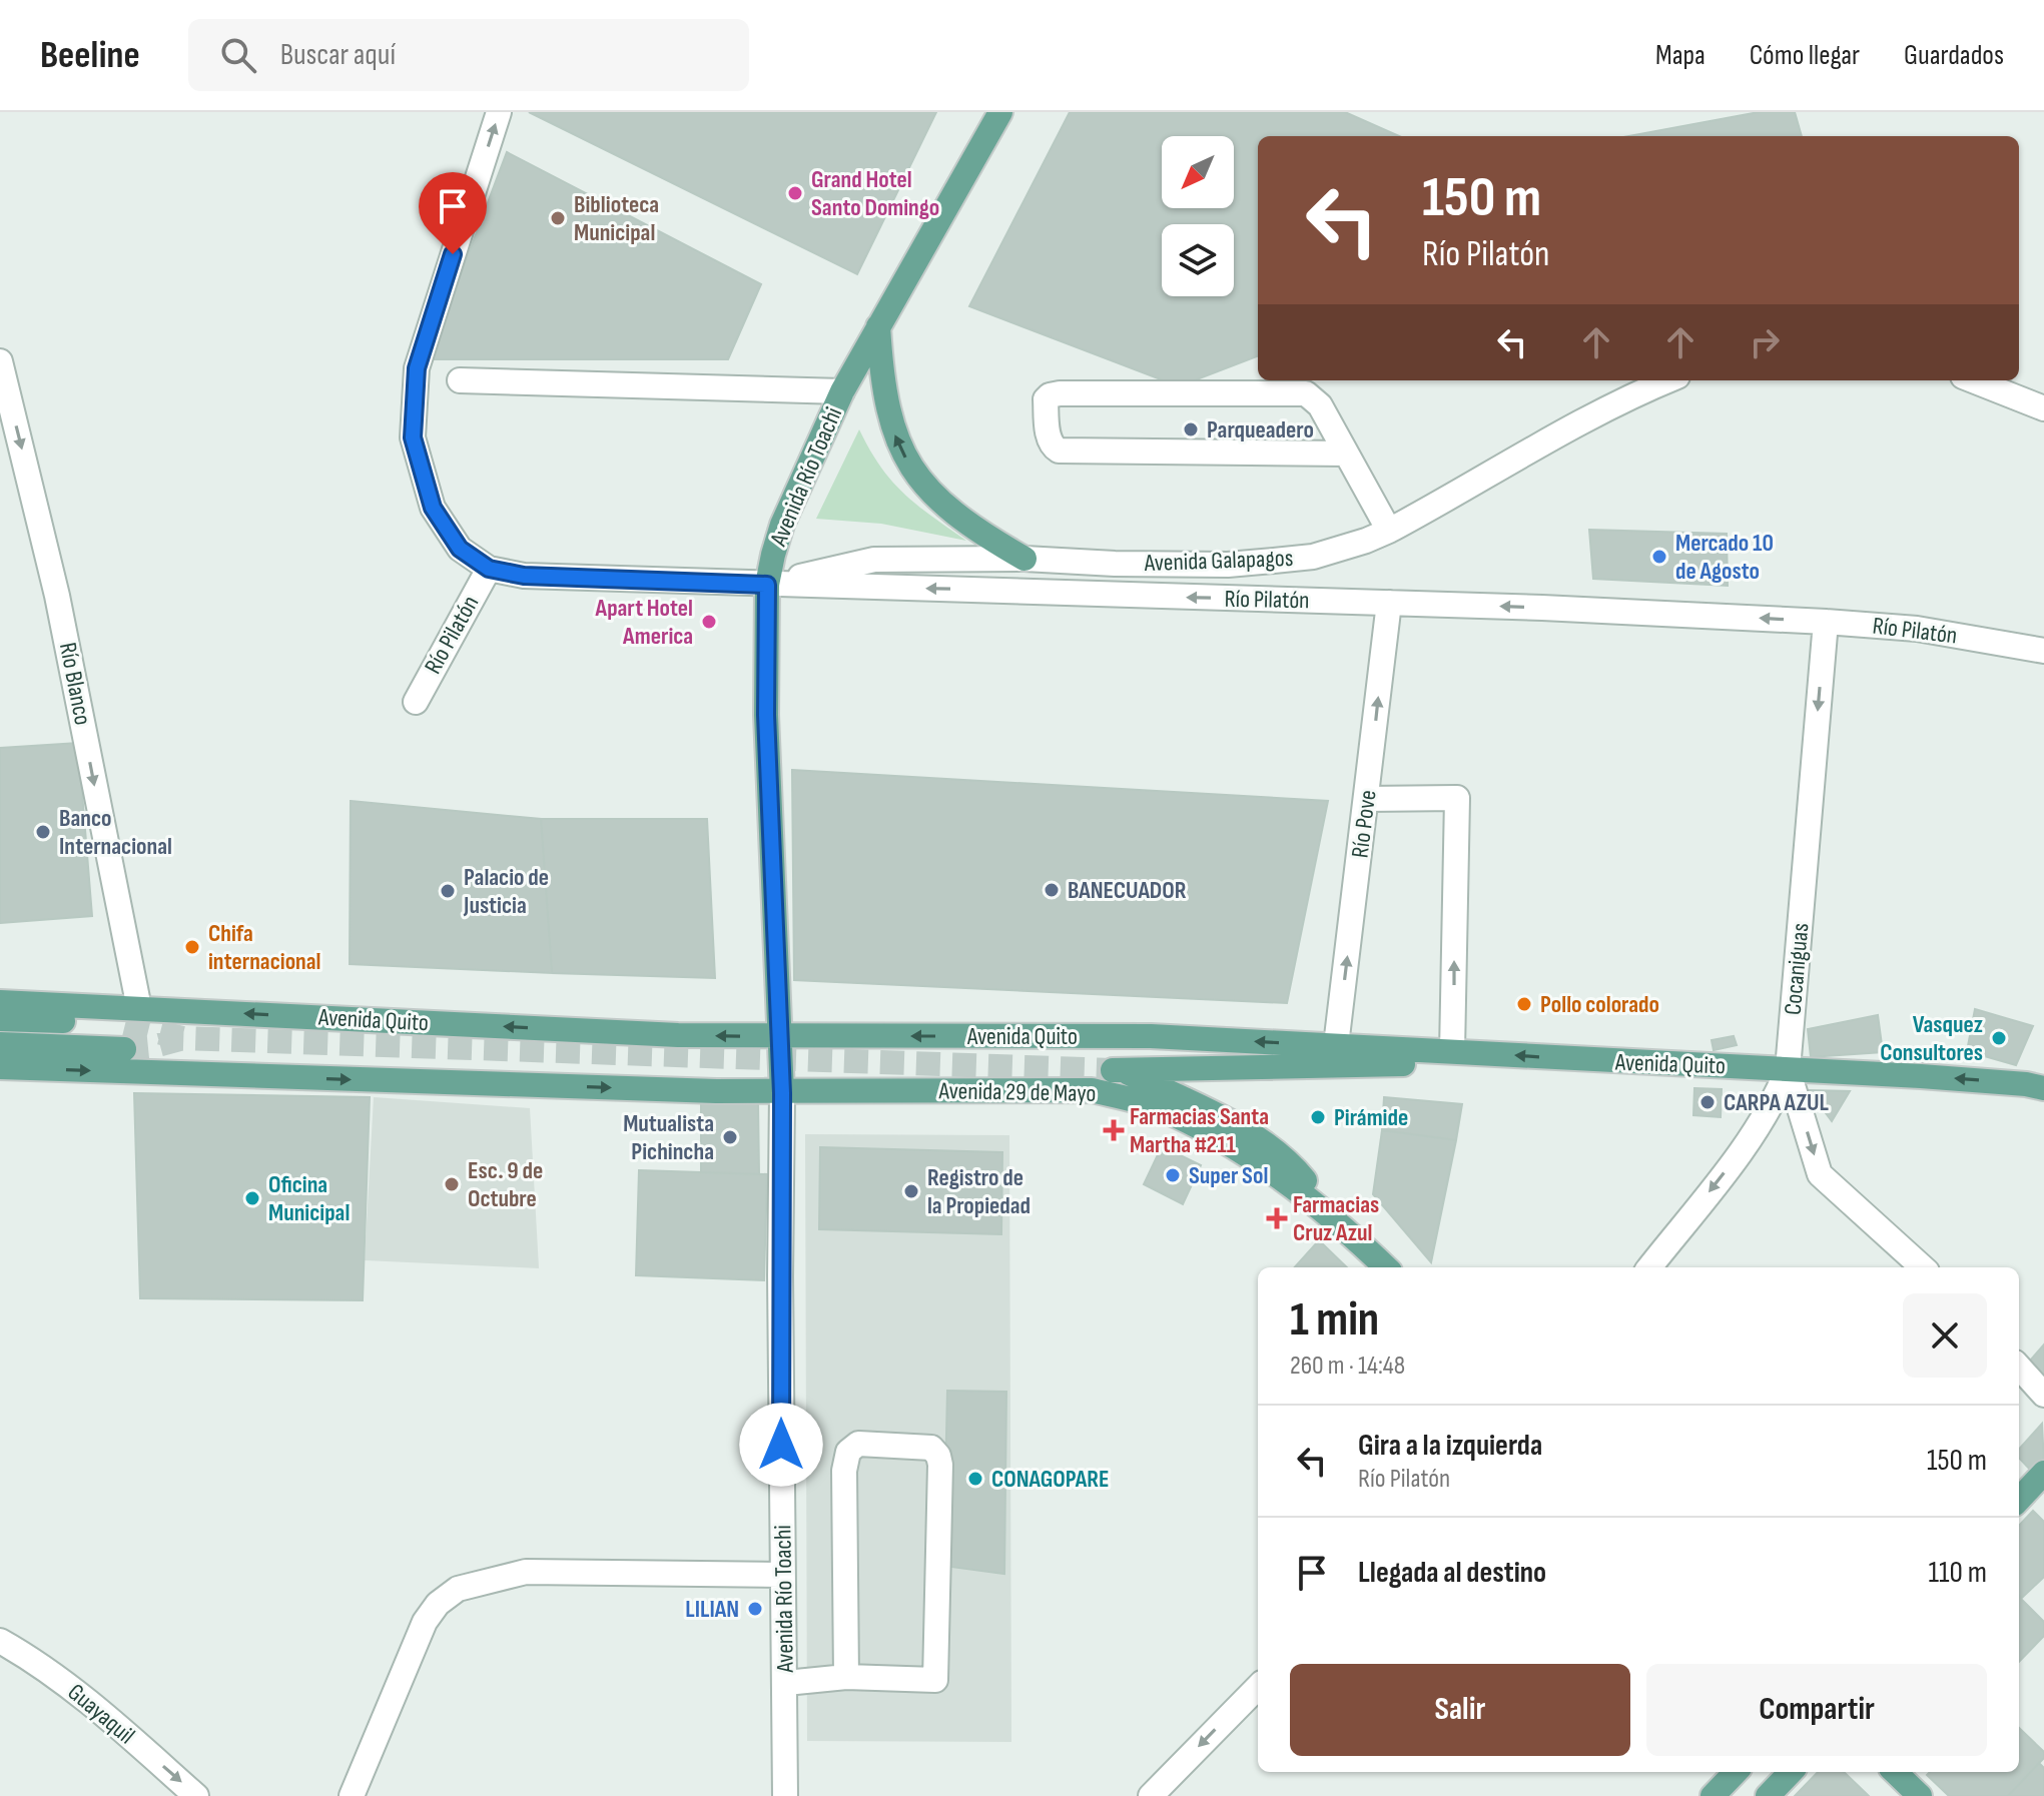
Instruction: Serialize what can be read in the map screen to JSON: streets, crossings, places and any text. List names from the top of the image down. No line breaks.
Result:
{"streets":{"main road":["Avenida Río Toachi","Avenida Quito","Avenida 29 de Mayo"],"street":["Avenida Galapagos","Río Pilatón","Río Blanco","Río Pove","Cocaniguas","Guayaquil"]},"crossings":[["Avenida Río Toachi","Avenida Galapagos"],["Avenida Río Toachi","Río Pilatón"],["Avenida Río Toachi","Avenida Quito"],["Avenida Río Toachi","Avenida 29 de Mayo"],["Avenida Galapagos","Río Pilatón"],["Río Pilatón","Río Pove"],["Río Pilatón","Cocaniguas"],["Río Blanco","Avenida Quito"],["Río Pove","Avenida Quito"],["Cocaniguas","Avenida Quito"]],"one_way":["Río Blanco","Río Pove","Cocaniguas","Guayaquil"],"places":{"other":["Grand Hotel Santo Domingo","Biblioteca Municipal","Parqueadero","Mercado 10 de Agosto","Apart Hotel America","Banco Internacional","BANECUADOR","Palacio de Justicia","Chifa internacional","Pollo colorado","Vasquez Consultores","CARPA AZUL","Pirámide","Mutualista Pichincha","Super Sol","Esc. 9 de Octubre","Registro de la Propiedad","Oficina Municipal","CONAGOPARE","LILIAN"],"health":["Farmacias Santa Martha #211","Farmacias Cruz Azul"]},"north":"bottom left","page":{"header":"Beeline","search":"Buscar aquí","nav":["Mapa","Cómo llegar","Guardados"],"turn":["150 m","Río Pilatón"],"heading":["1 min","260 m · 14:48"],"list":[{"name":"Gira a la izquierda","note":"Río Pilatón","value":"150 m"},{"name":"Llegada al destino","value":"110 m"}],"buttons":["Salir","Compartir"]}}
